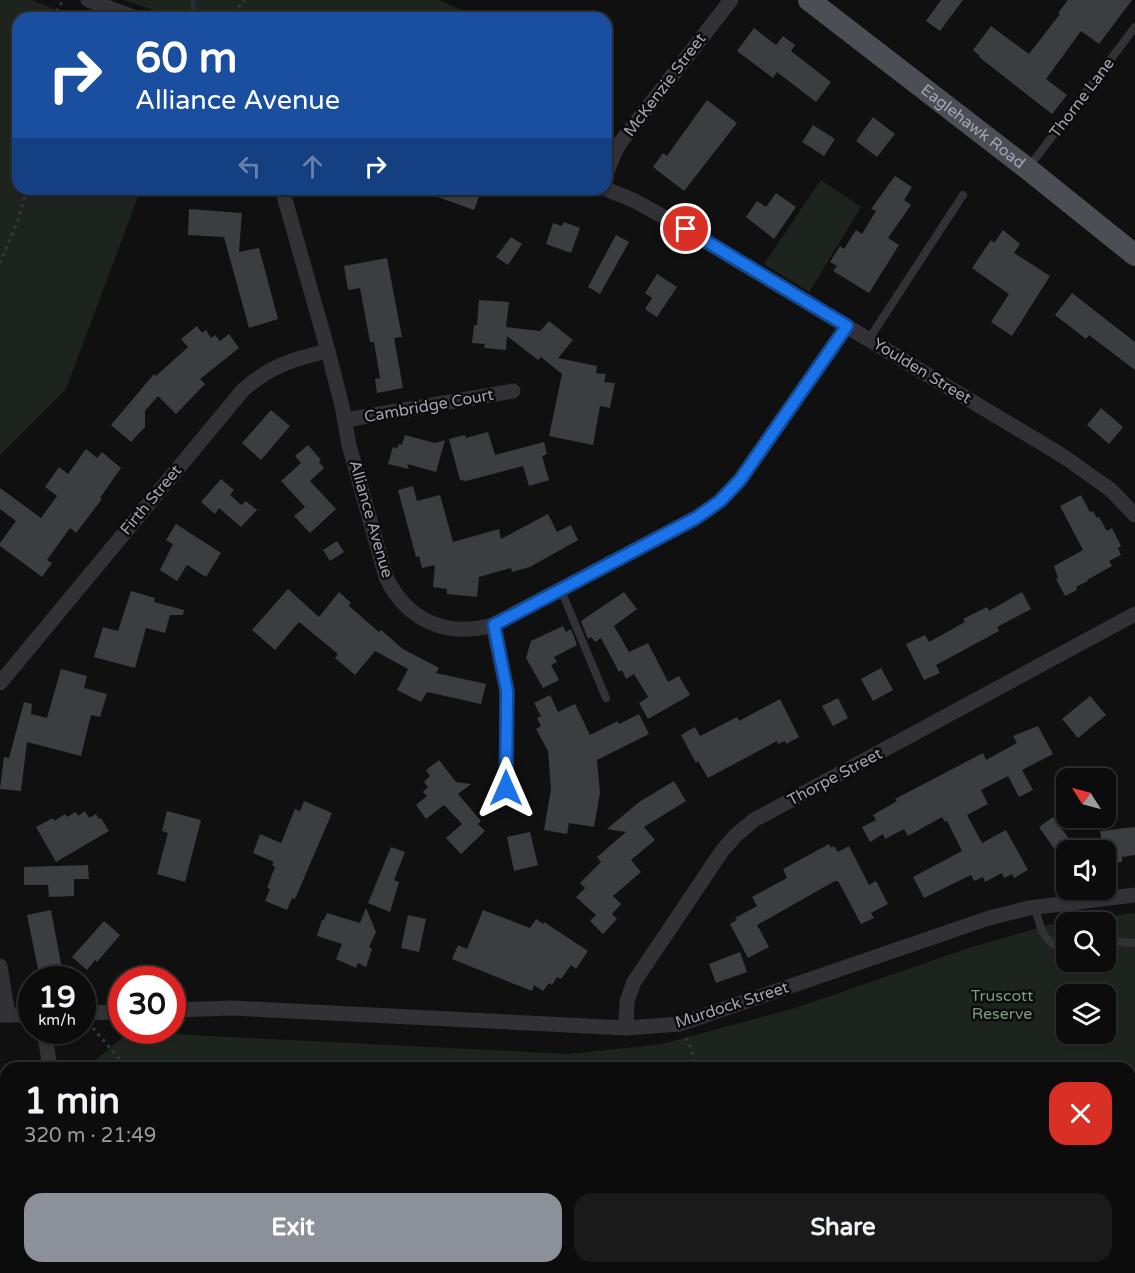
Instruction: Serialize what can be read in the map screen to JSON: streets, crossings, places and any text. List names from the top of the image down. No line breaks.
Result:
{"streets":{"main road":["Eaglehawk Road"],"street":["McKenzie Street","Youlden Street","Cambridge Court","Firth Street","Alliance Avenue","Thorpe Street","Murdock Street"],"lane":["Thorne Lane"]},"crossings":[["Thorne Lane","Eaglehawk Road"],["Youlden Street","Alliance Avenue"],["Cambridge Court","Alliance Avenue"],["Firth Street","Alliance Avenue"],["Thorpe Street","Murdock Street"]],"parks":["Truscott Reserve"],"north":"top left","page":{"turn":["60 m","Alliance Avenue"],"speed":"19 km/h","limit":"30","heading":["1 min","320 m · 21:49"],"buttons":["Exit","Share"]}}
